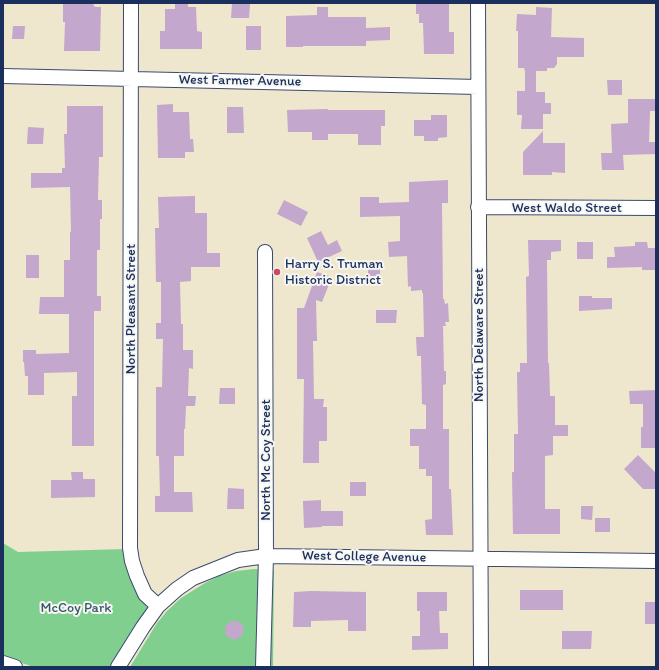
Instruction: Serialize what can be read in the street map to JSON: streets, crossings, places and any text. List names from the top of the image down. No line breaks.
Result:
{"streets":{"street":["West Farmer Avenue","West Waldo Street","North Pleasant Street","North Delaware Street","North Mc Coy Street","West College Avenue"]},"crossings":[["West Farmer Avenue","North Pleasant Street"],["West Farmer Avenue","North Delaware Street"],["West Waldo Street","North Delaware Street"],["North Pleasant Street","West College Avenue"],["North Delaware Street","West College Avenue"],["North Mc Coy Street","West College Avenue"]],"parks":["McCoy Park"],"places":["Harry S. Truman Historic District"]}
